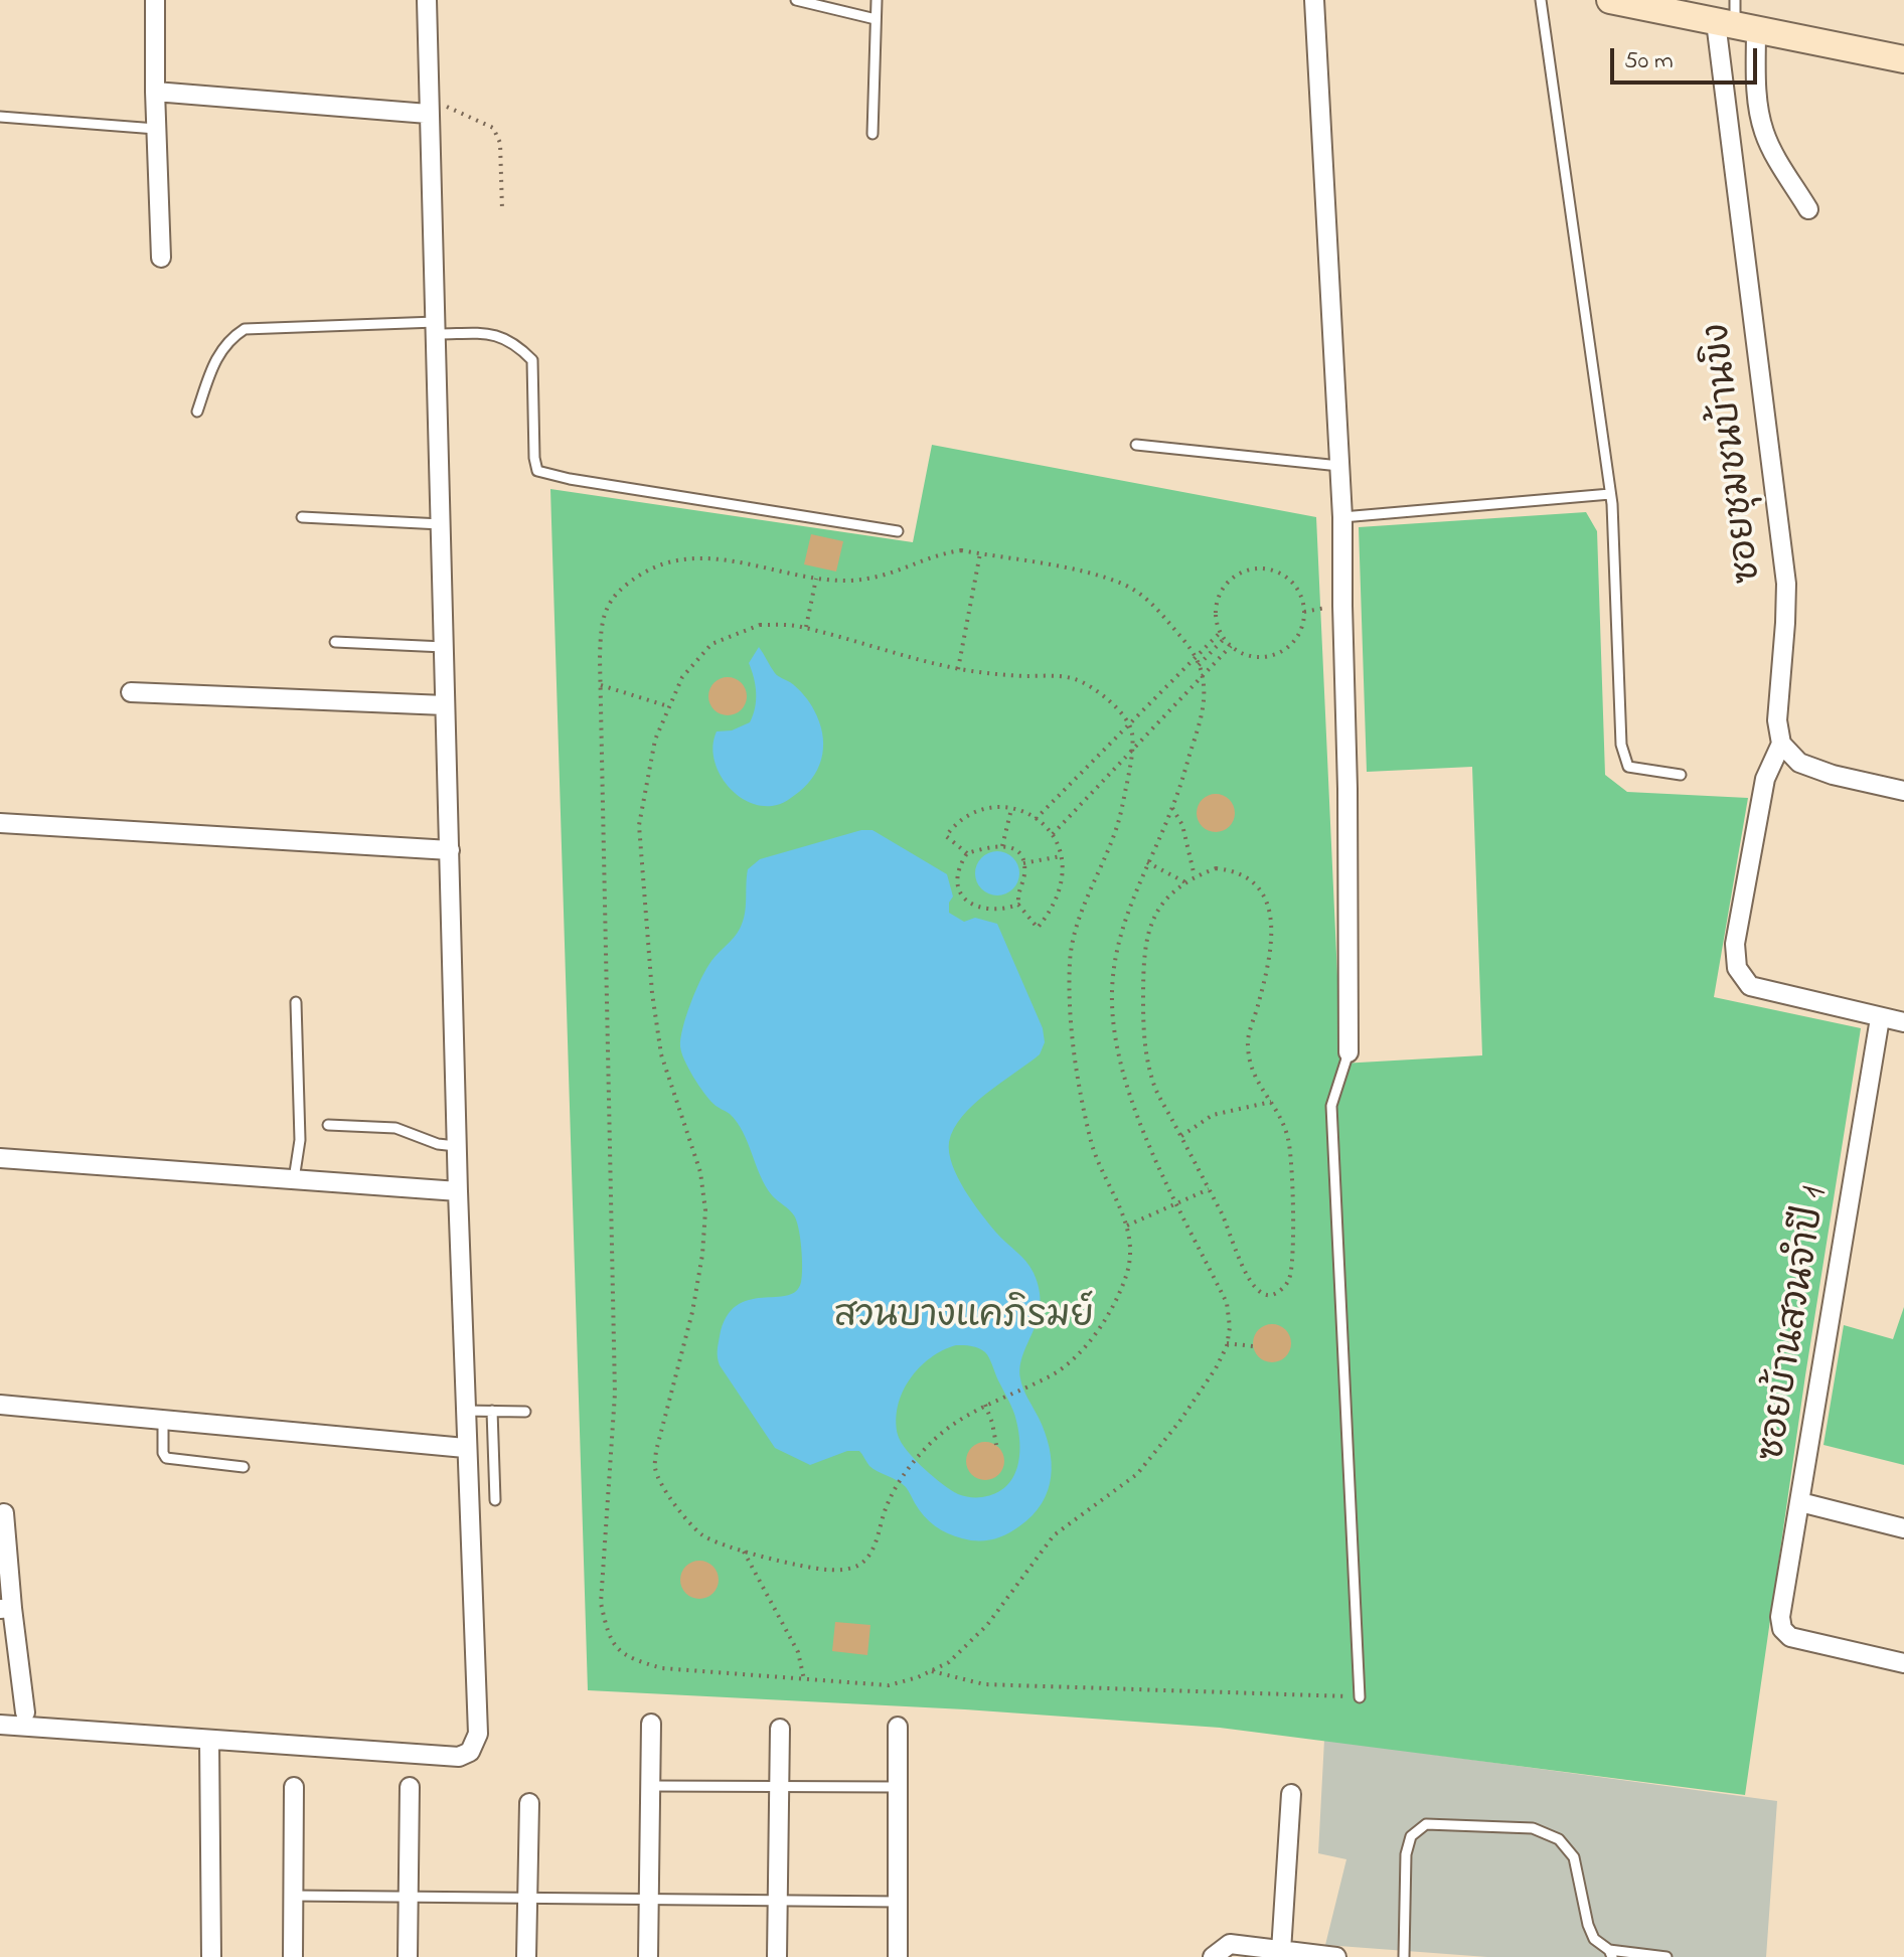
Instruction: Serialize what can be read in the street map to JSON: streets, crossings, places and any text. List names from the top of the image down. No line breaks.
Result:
{"streets":{"street":["ซอยชุมชนบ้านขิง","ซอยบ้านสวนจำปี 1"]},"parks":["สวนบางแคภิรมย์"],"scale_bar":"50 m"}
